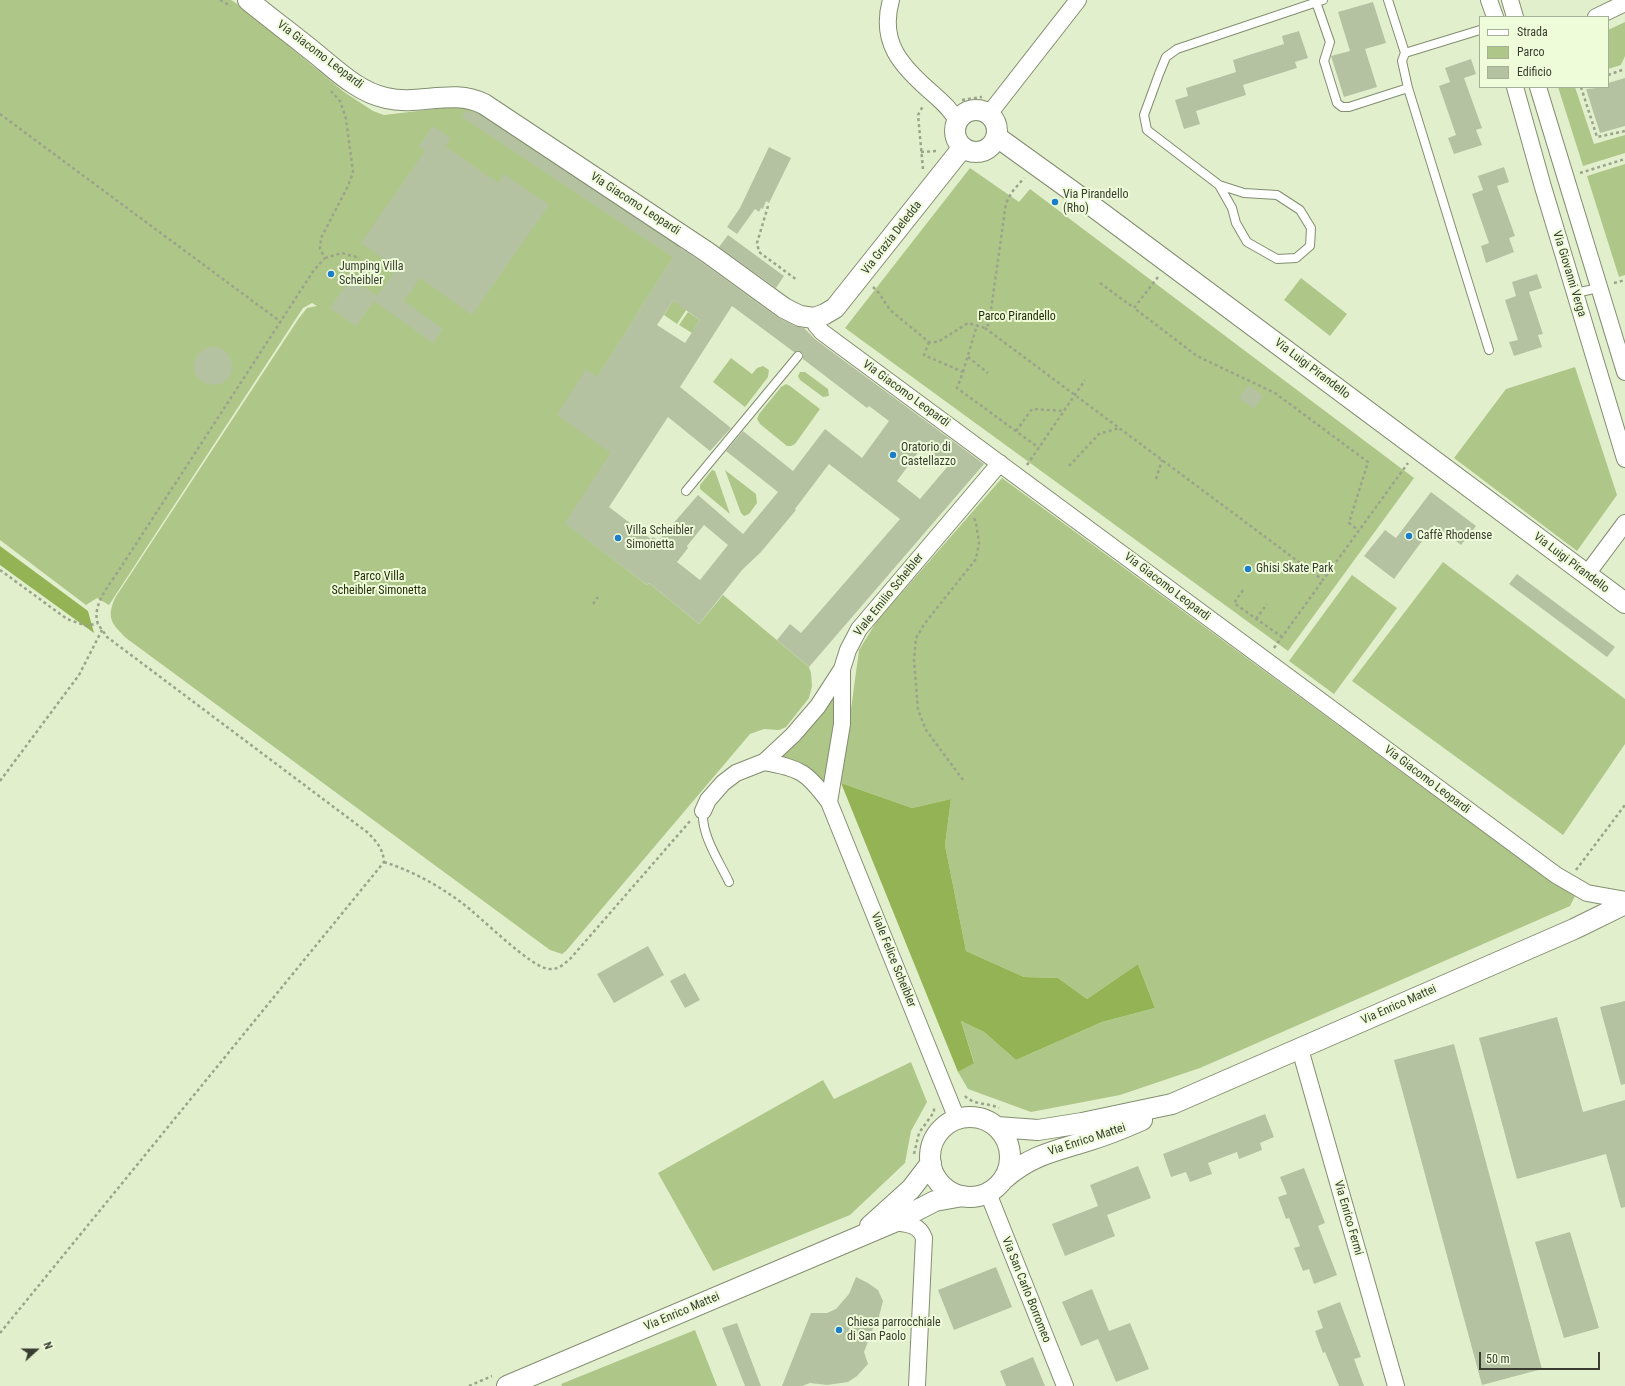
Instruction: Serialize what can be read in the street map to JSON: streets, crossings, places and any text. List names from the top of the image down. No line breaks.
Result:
{"streets":{"street":["Via Giacomo Leopardi","Via Grazia Deledda","Via Giovanni Verga","Via Luigi Pirandello","Viale Emilio Scheibler","Viale Felice Scheibler","Via Enrico Mattei","Via Enrico Fermi","Via San Carlo Borromeo"]},"crossings":[["Via Giacomo Leopardi","Via Grazia Deledda"],["Via Giacomo Leopardi","Viale Emilio Scheibler"],["Via Grazia Deledda","Via Luigi Pirandello"],["Viale Emilio Scheibler","Viale Felice Scheibler"],["Viale Felice Scheibler","Via Enrico Mattei"],["Viale Felice Scheibler","Via San Carlo Borromeo"],["Via Enrico Mattei","Via Enrico Fermi"],["Via Enrico Mattei","Via San Carlo Borromeo"]],"parks":["Parco Pirandello","Parco Villa Scheibler Simonetta"],"places":["Via Pirandello (Rho)","Jumping Villa Scheibler","Oratorio di Castellazzo","Caffè Rhodense","Villa Scheibler Simonetta","Ghisi Skate Park","Chiesa parrocchiale di San Paolo"],"legend":["Strada","Parco","Edificio"],"scale_bar":"50 m","north":"right"}
